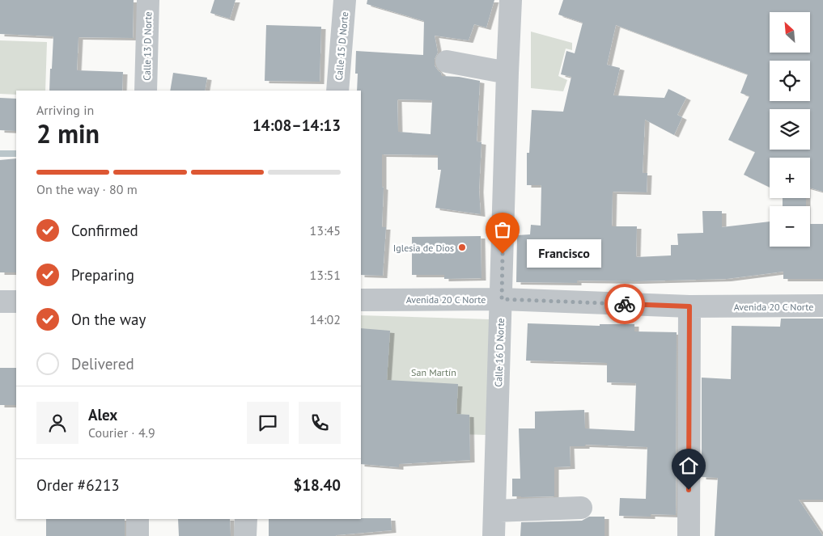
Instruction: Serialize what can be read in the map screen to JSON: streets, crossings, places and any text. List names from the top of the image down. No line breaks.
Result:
{"streets":{"street":["Calle 13 D Norte","Calle 15 D Norte","Avenida 20 C Norte","Calle 16 D Norte"]},"crossings":[["Avenida 20 C Norte","Calle 16 D Norte"]],"parks":["San Martín"],"places":["Iglesia de Dios","Francisco"],"north":"top left","page":{"map_buttons":["+","−"],"heading":["2 min","Arriving in","14:08–14:13"],"panel":["Alex","Courier · 4.9","Order #6213","$18.40"],"bar":"On the way · 80 m","list":[["Confirmed","13:45"],["Preparing","13:51"],["On the way","14:02"],"Delivered"],"bubble":"Francisco"}}
